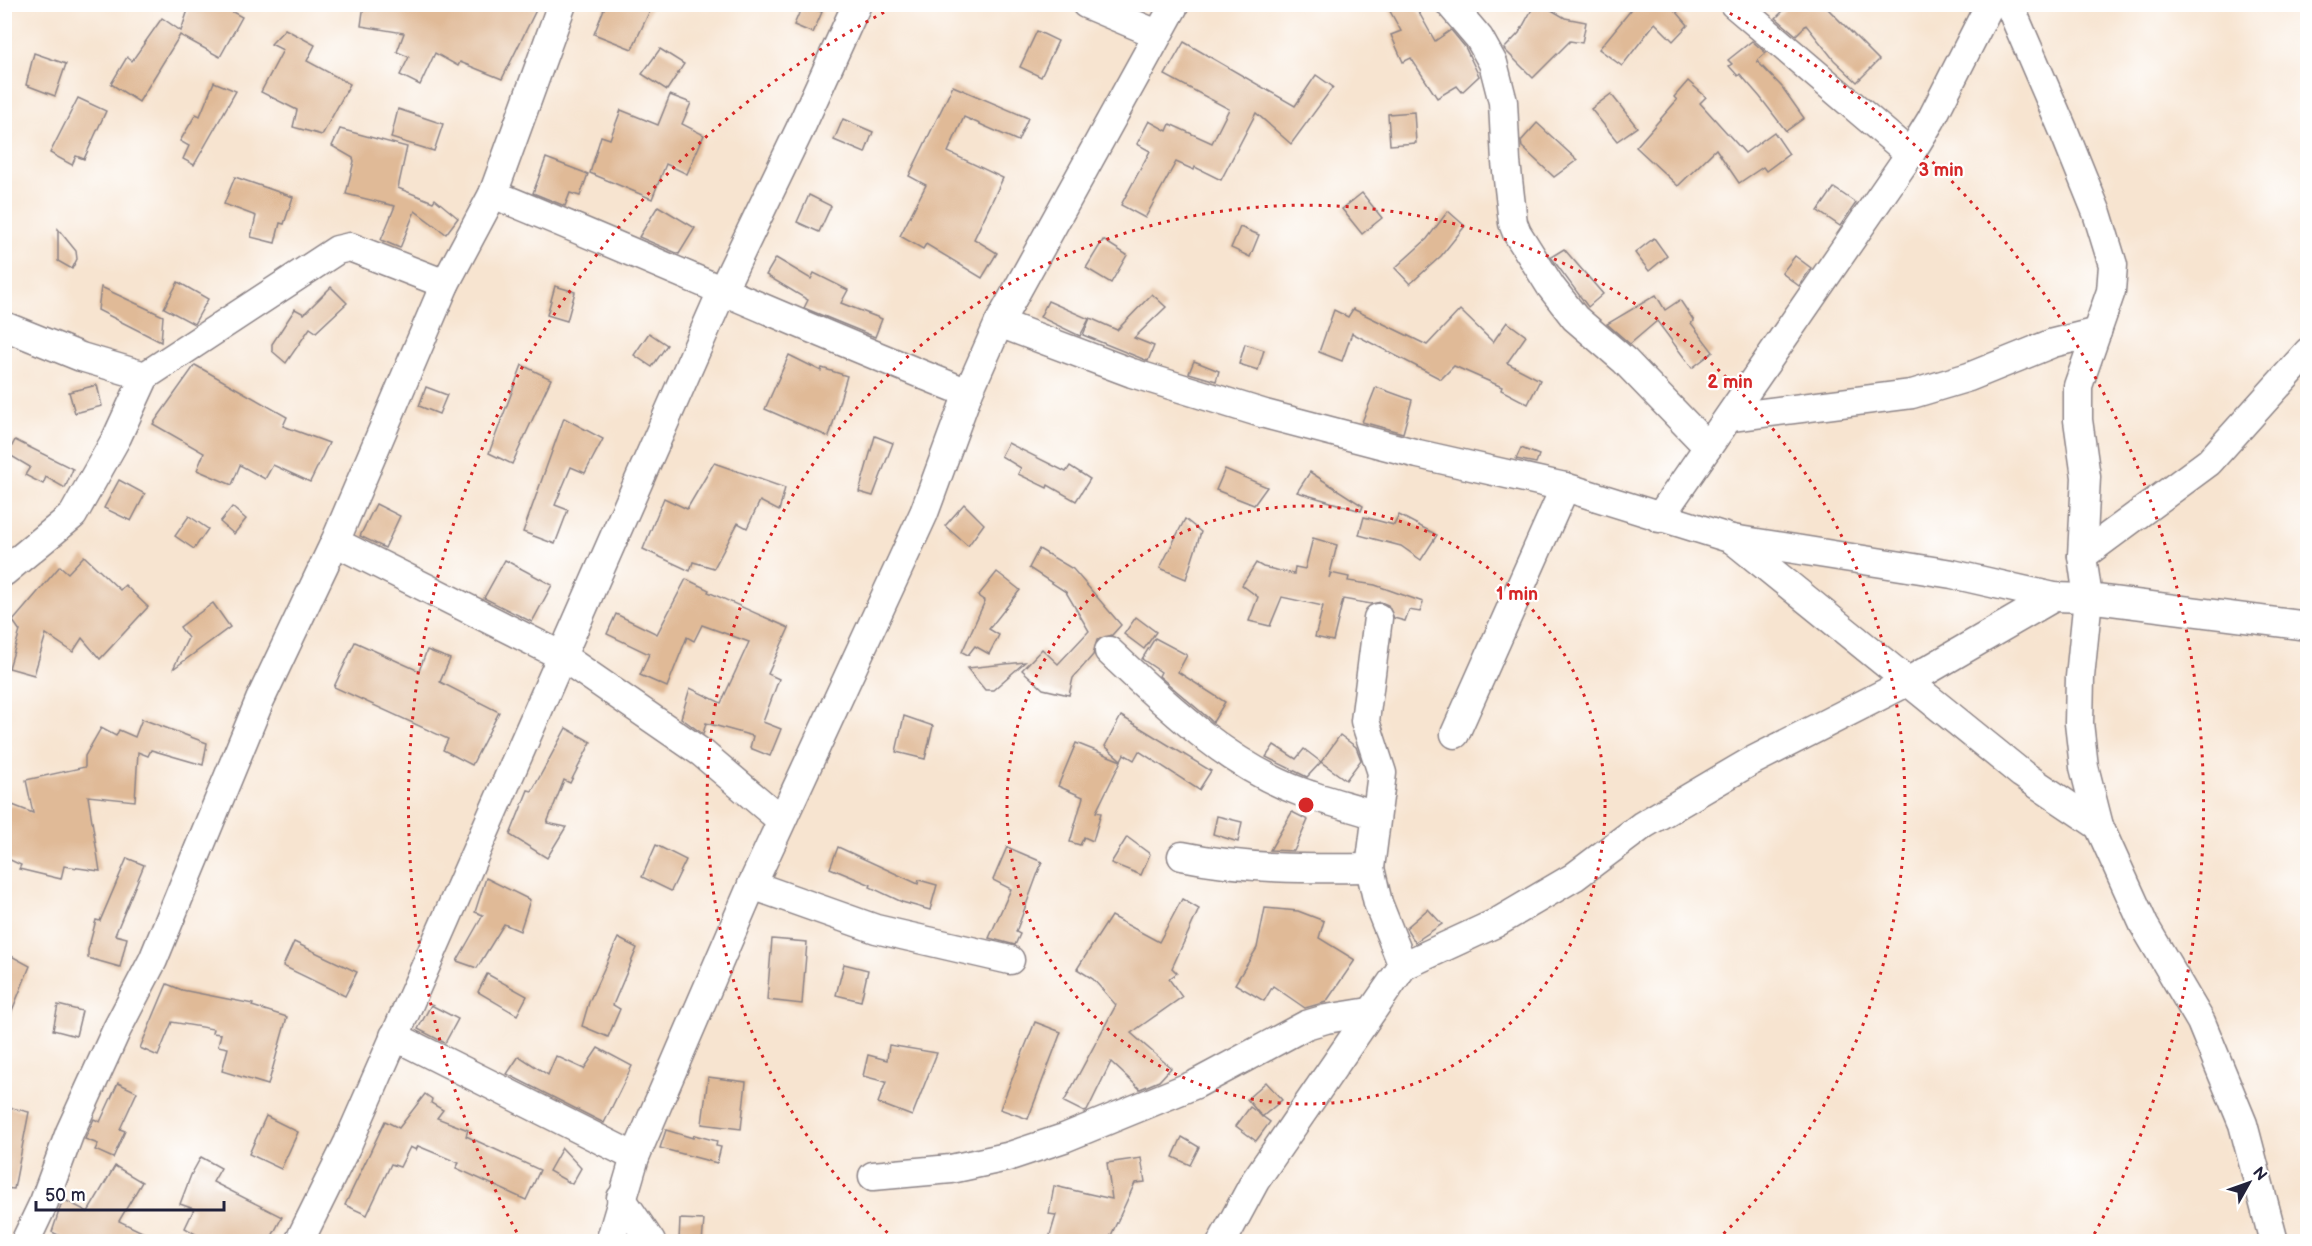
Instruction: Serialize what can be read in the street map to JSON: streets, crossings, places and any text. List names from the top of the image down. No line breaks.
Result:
{"scale_bar":"50 m","north":"top right","rings":["3 min","2 min","1 min"]}
